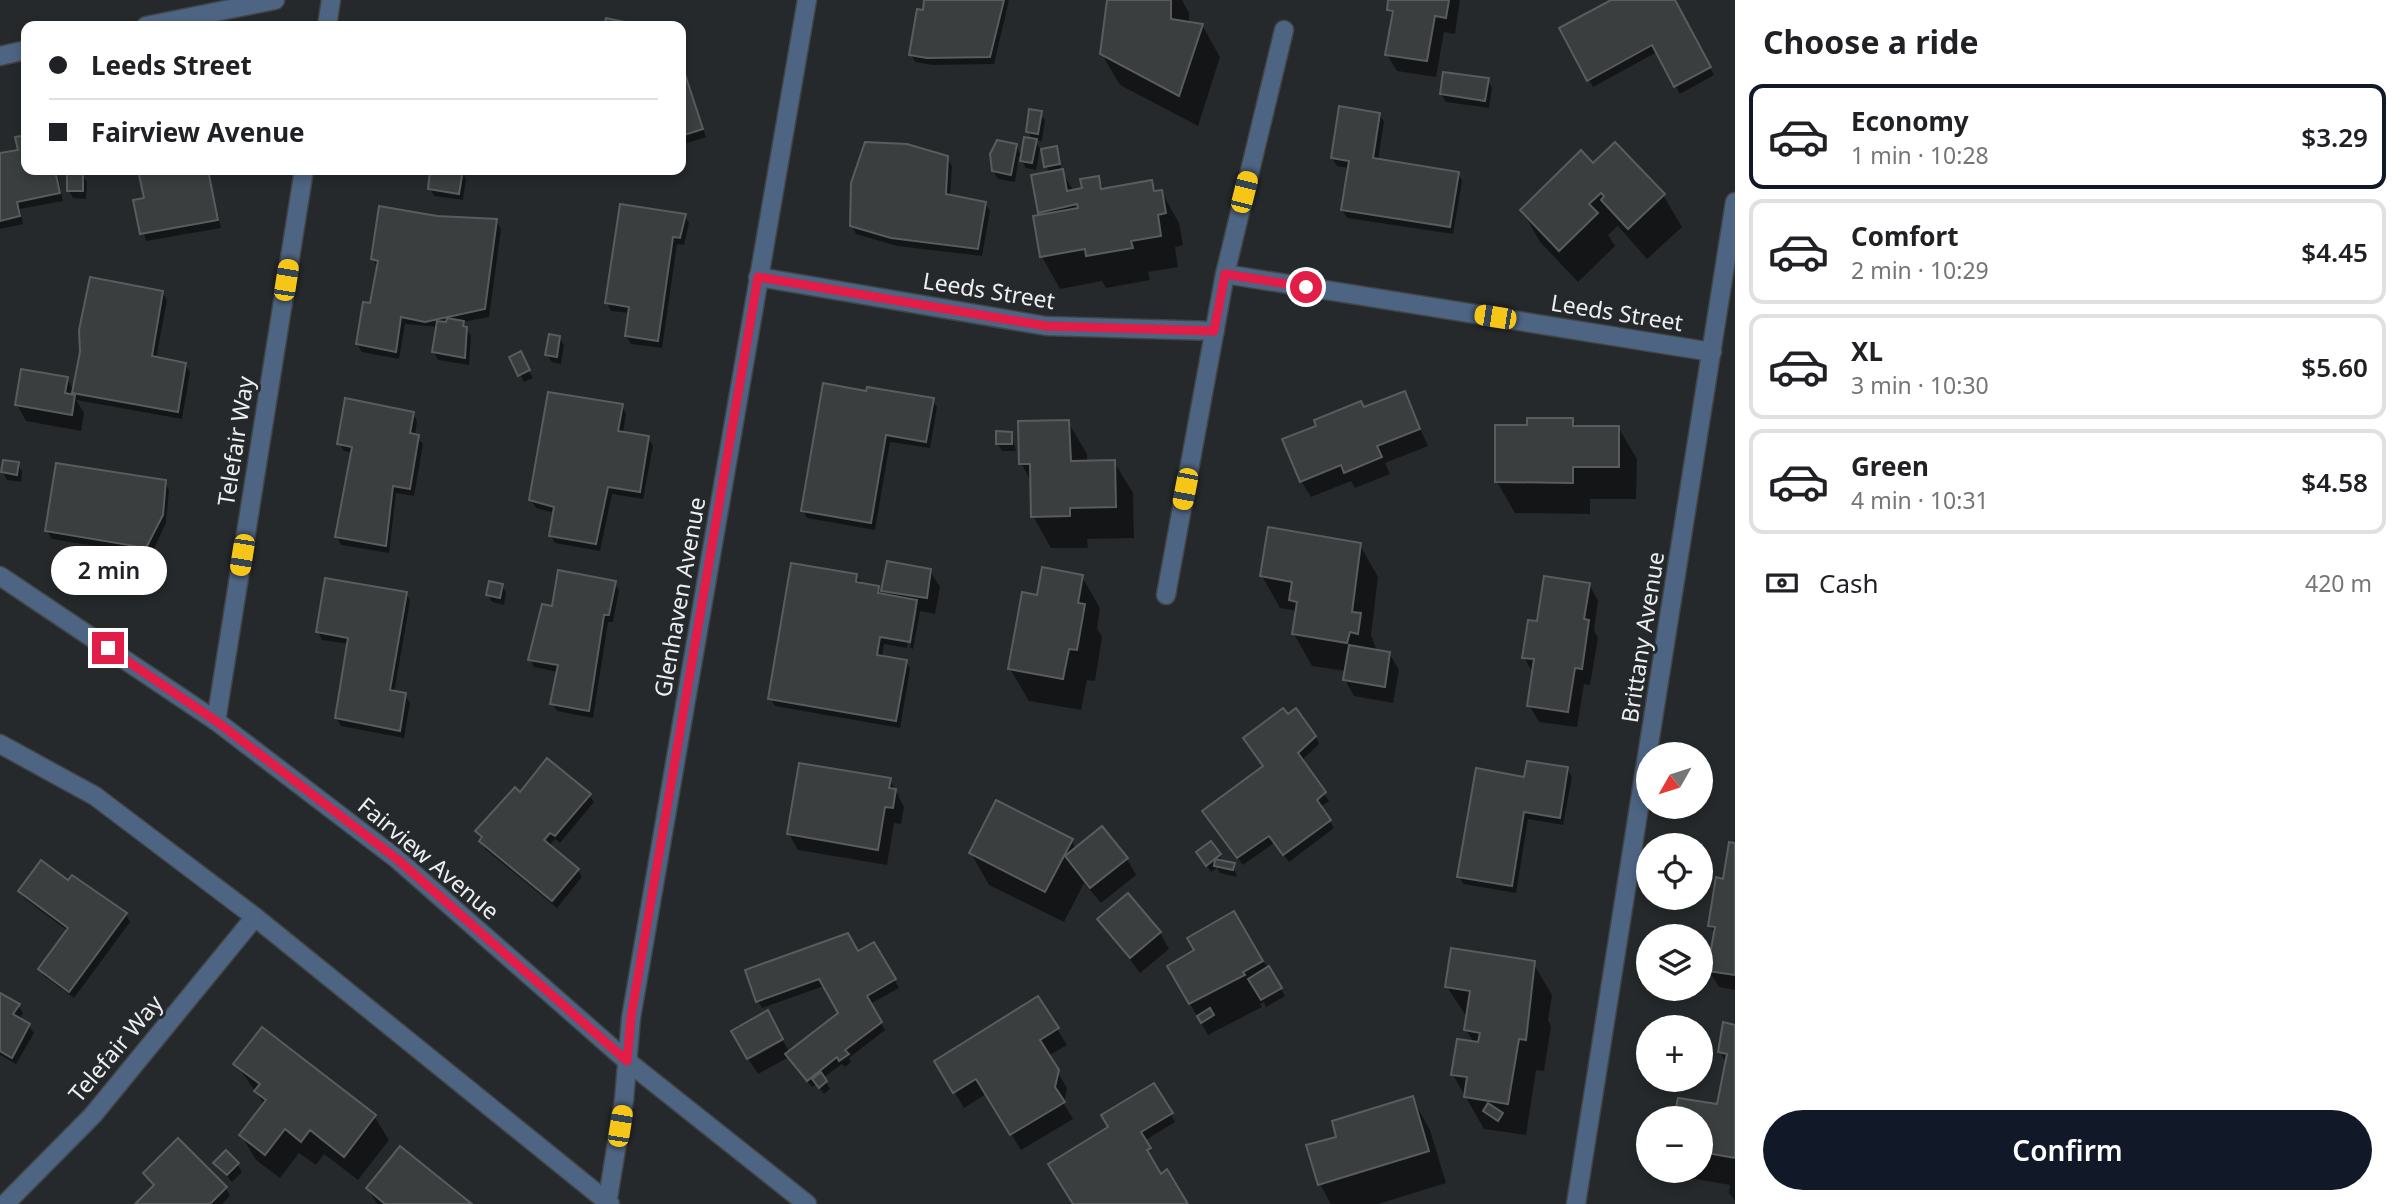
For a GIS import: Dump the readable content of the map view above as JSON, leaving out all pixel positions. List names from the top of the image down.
{
  "streets": {
    "street": [
      "Leeds Street",
      "Telefair Way",
      "Glenhaven Avenue",
      "Brittany Avenue",
      "Fairview Avenue"
    ]
  },
  "crossings": [
    ["Leeds Street", "Glenhaven Avenue"],
    ["Leeds Street", "Brittany Avenue"],
    ["Telefair Way", "Fairview Avenue"],
    ["Glenhaven Avenue", "Fairview Avenue"]
  ],
  "north": "bottom left",
  "page": {
    "heading": "Choose a ride",
    "banner": ["Leeds Street", "Fairview Avenue"],
    "list": [
      {
        "name": "Economy",
        "note": "1 min · 10:28",
        "value": "$3.29"
      },
      {
        "name": "Comfort",
        "note": "2 min · 10:29",
        "value": "$4.45"
      },
      {
        "name": "XL",
        "note": "3 min · 10:30",
        "value": "$5.60"
      },
      {
        "name": "Green",
        "note": "4 min · 10:31",
        "value": "$4.58"
      }
    ],
    "pay": ["Cash", "420 m"],
    "bubble": "2 min",
    "map_buttons": ["+", "−"],
    "buttons": "Confirm"
  }
}
